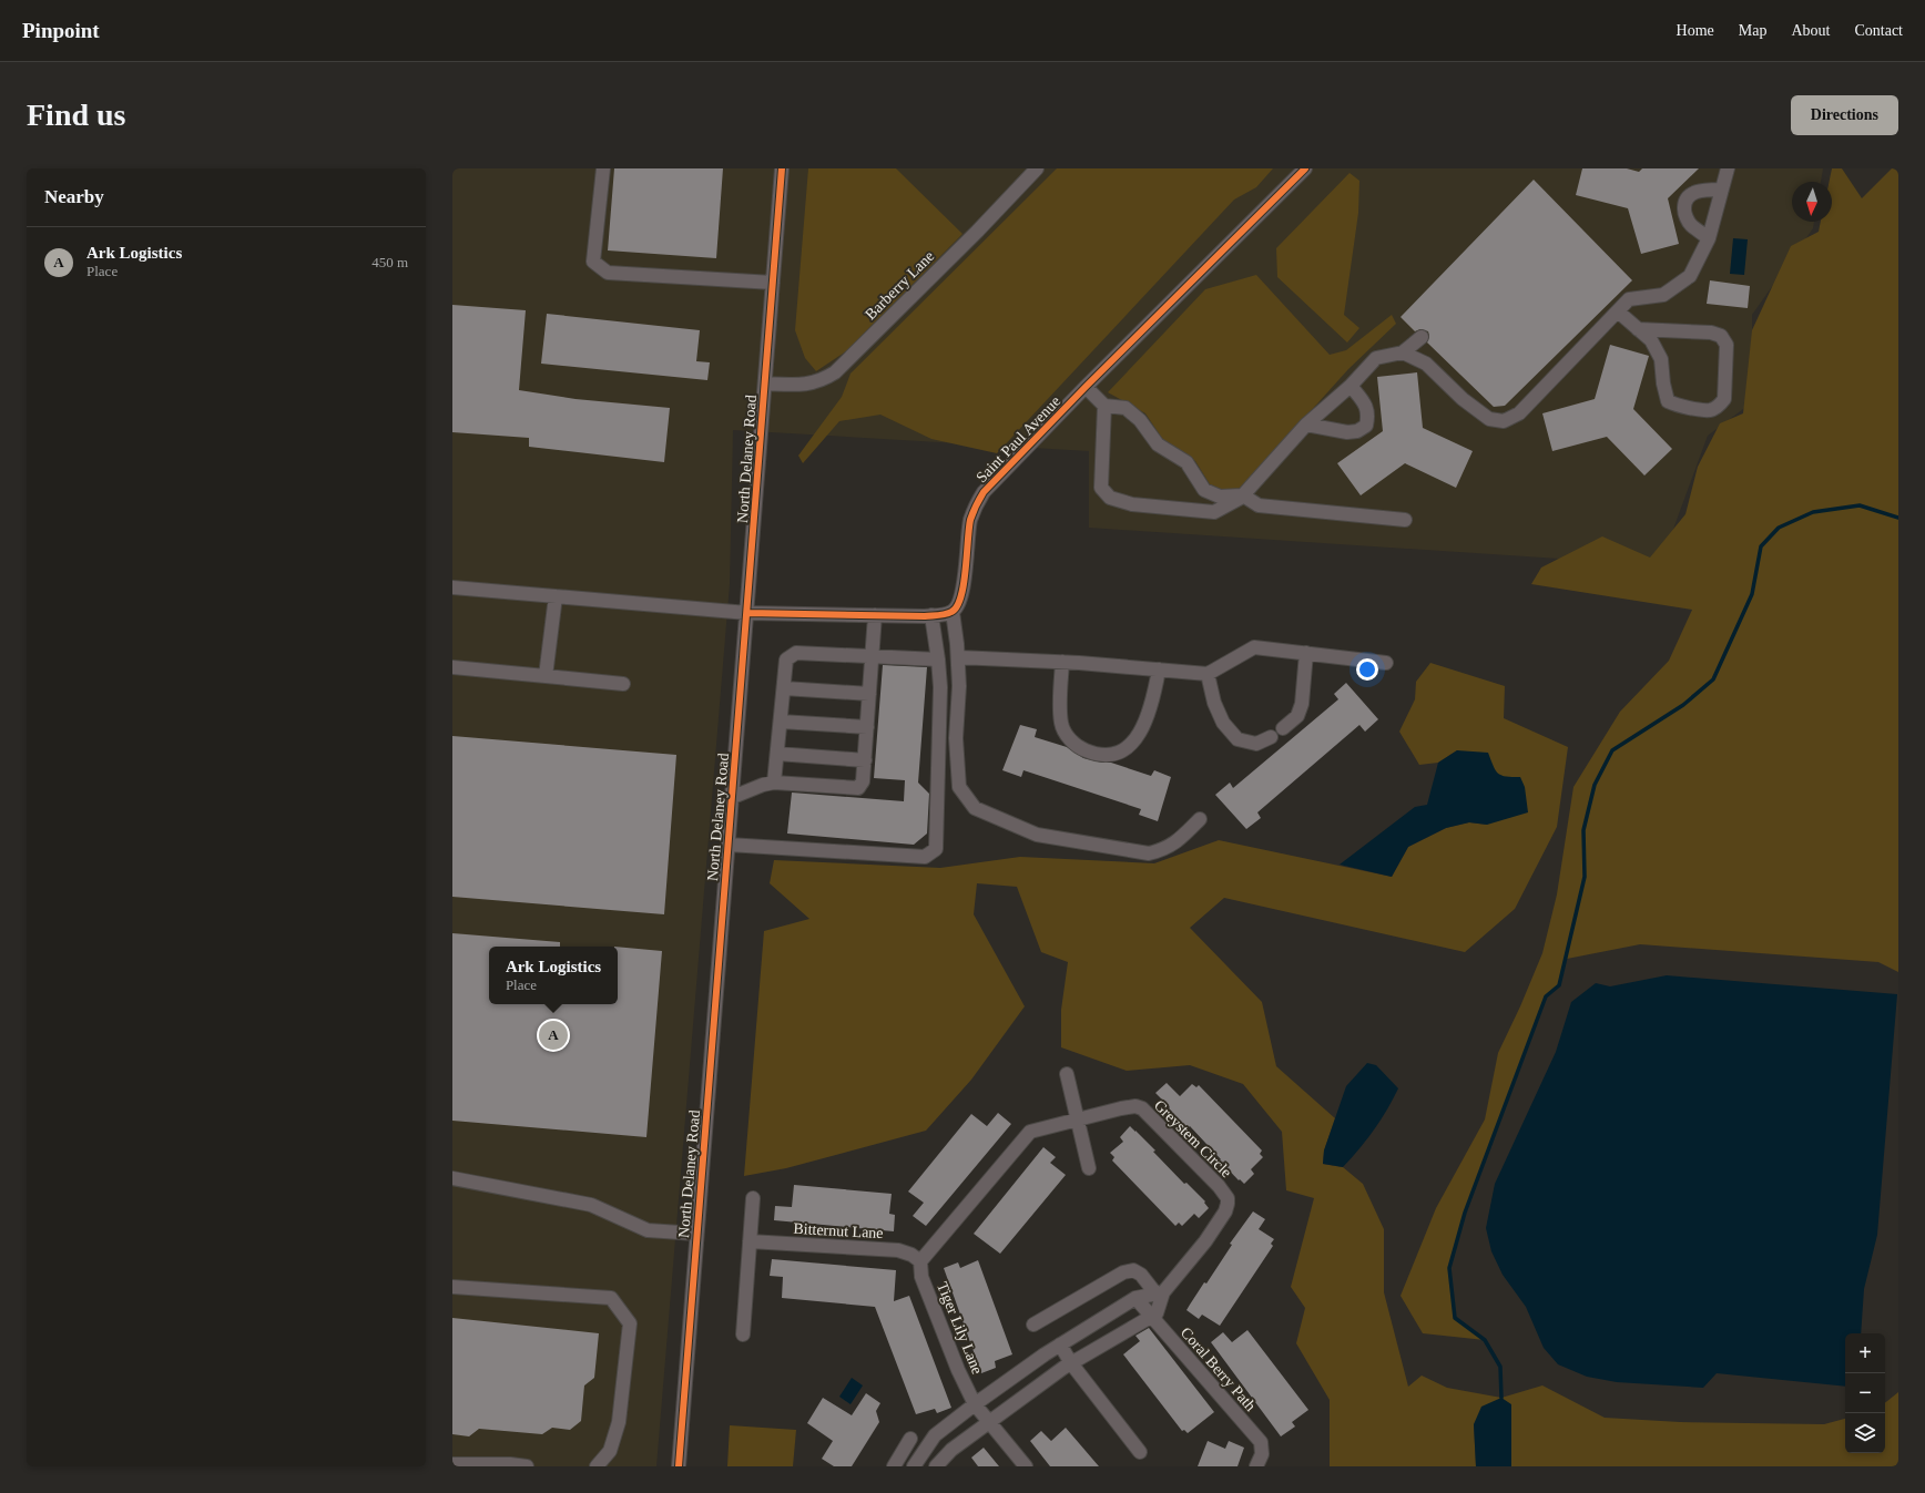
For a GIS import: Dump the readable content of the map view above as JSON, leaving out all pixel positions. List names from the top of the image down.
{
  "streets": {
    "street": [
      "Barberry Lane",
      "Saint Paul Avenue",
      "North Delaney Road",
      "Greystem Circle",
      "Bitternut Lane",
      "Tiger Lily Lane",
      "Coral Berry Path"
    ]
  },
  "crossings": [
    ["Barberry Lane", "North Delaney Road"],
    ["Greystem Circle", "Bitternut Lane"],
    ["Greystem Circle", "Tiger Lily Lane"],
    ["Greystem Circle", "Coral Berry Path"],
    ["Bitternut Lane", "Tiger Lily Lane"]
  ],
  "north": "bottom",
  "page": {
    "header": "Pinpoint",
    "nav": [
      "Home",
      "Map",
      "About",
      "Contact"
    ],
    "buttons": "Directions",
    "title": "Find us",
    "heading": "Nearby",
    "list": [
      {
        "mark": "A",
        "name": "Ark Logistics",
        "note": "Place",
        "value": "450 m"
      }
    ],
    "popup": ["Ark Logistics", "Place"],
    "pins": "A",
    "map_buttons": ["+", "−"]
  }
}
